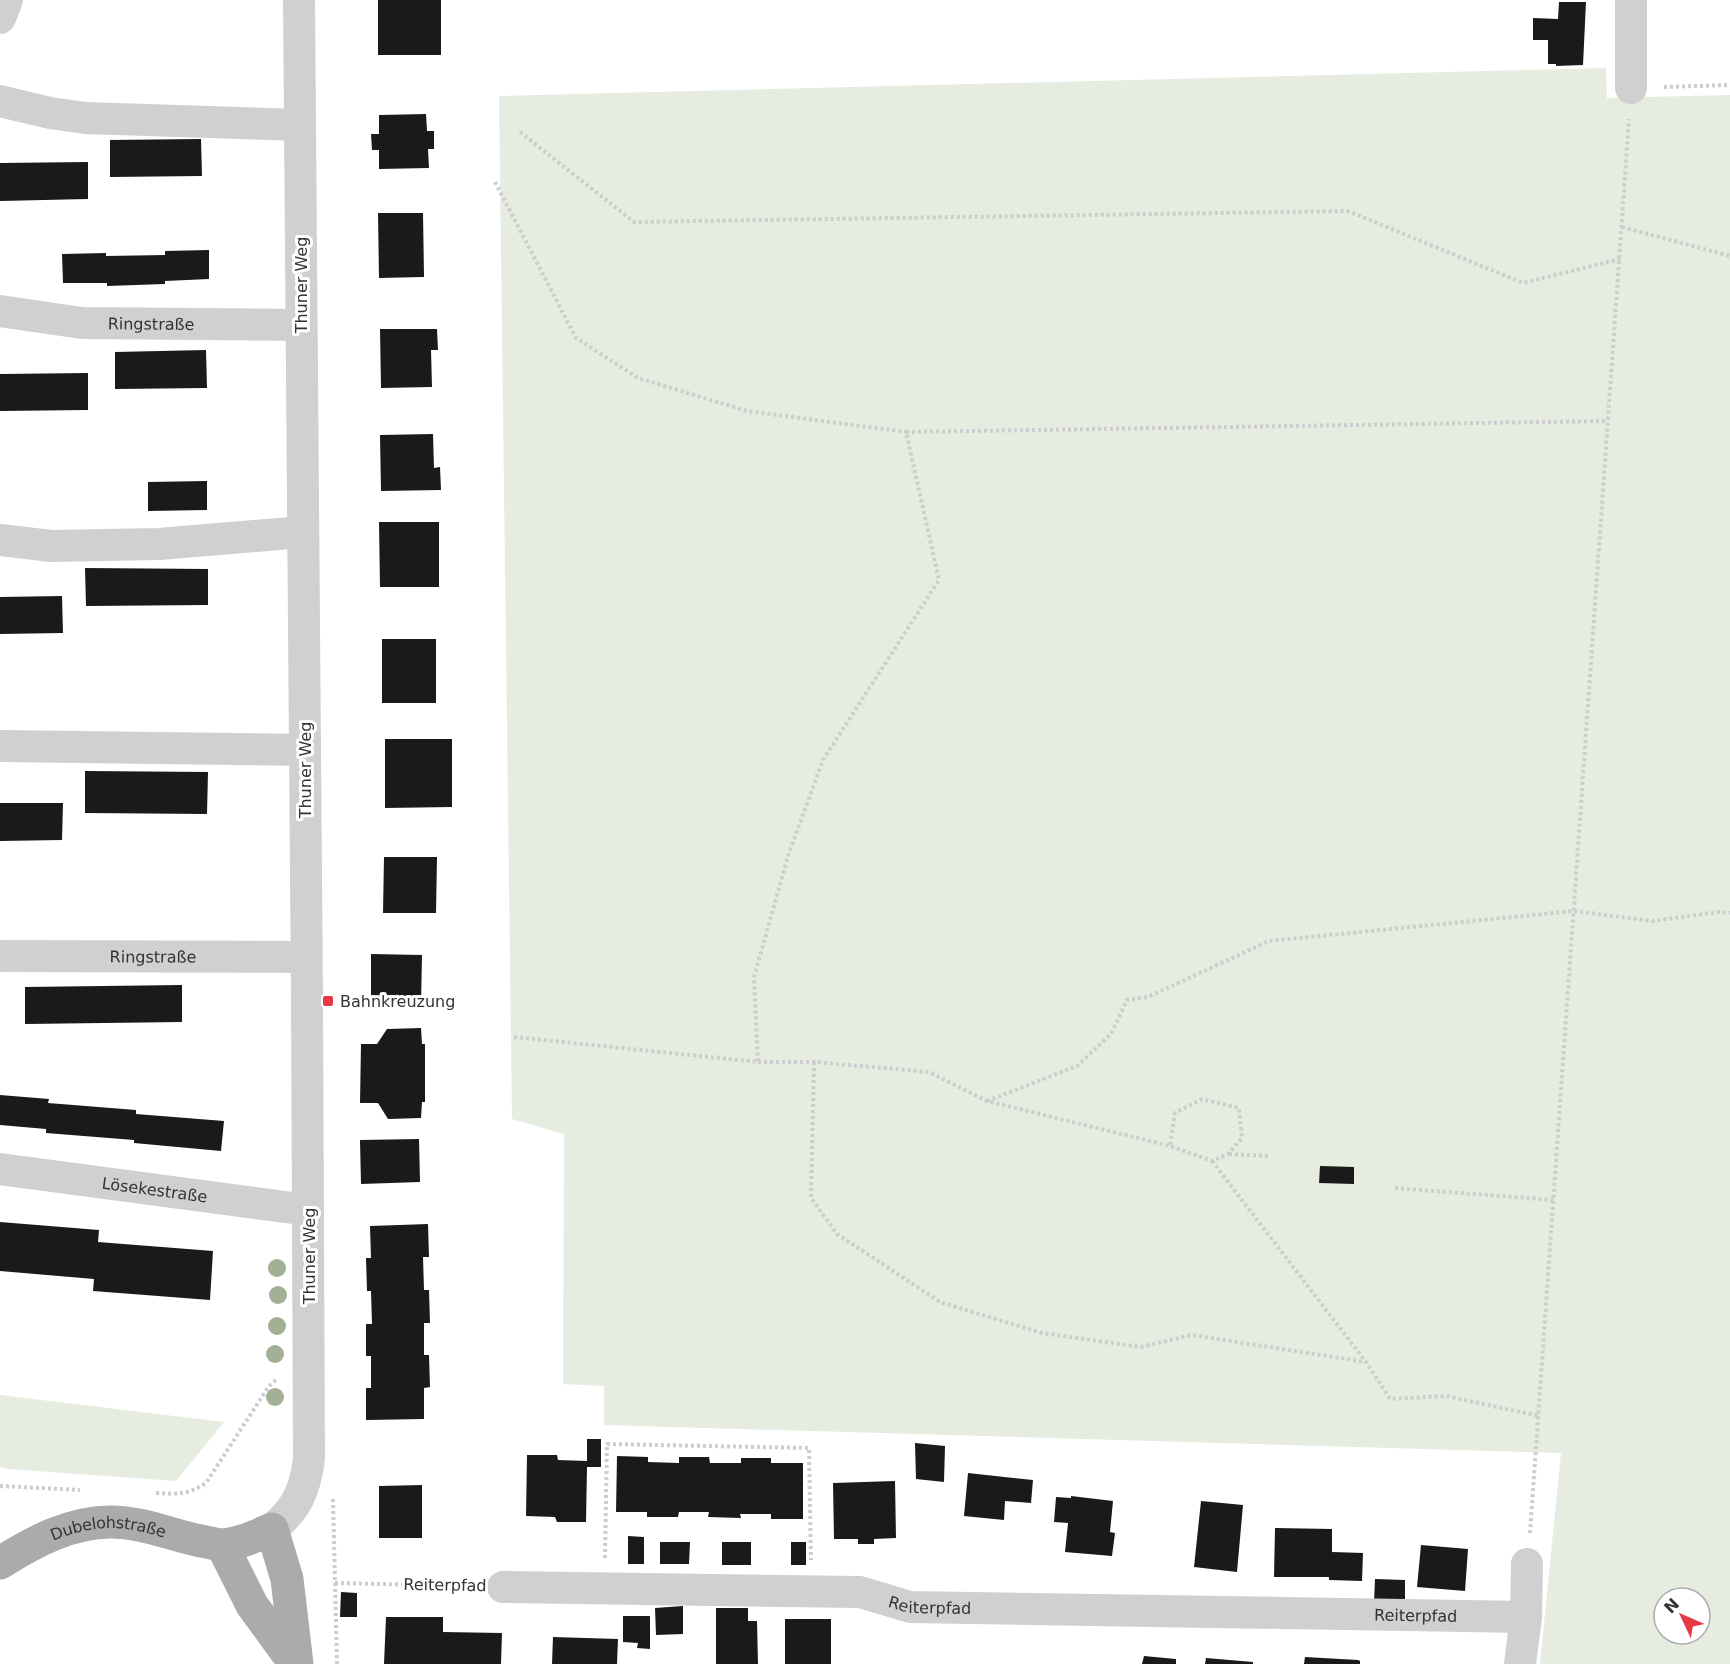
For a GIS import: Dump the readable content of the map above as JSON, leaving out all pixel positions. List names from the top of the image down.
{
  "streets": {
    "main road": ["Dubelohstraße"],
    "street": [
      "Thuner Weg",
      "Ringstraße",
      "Lösekestraße",
      "Reiterpfad"
    ]
  },
  "crossings": [
    ["Thuner Weg", "Ringstraße"],
    ["Thuner Weg", "Lösekestraße"],
    ["Thuner Weg", "Dubelohstraße"]
  ],
  "places": {
    "transit": ["Bahnkreuzung"]
  },
  "north": "top left"
}
